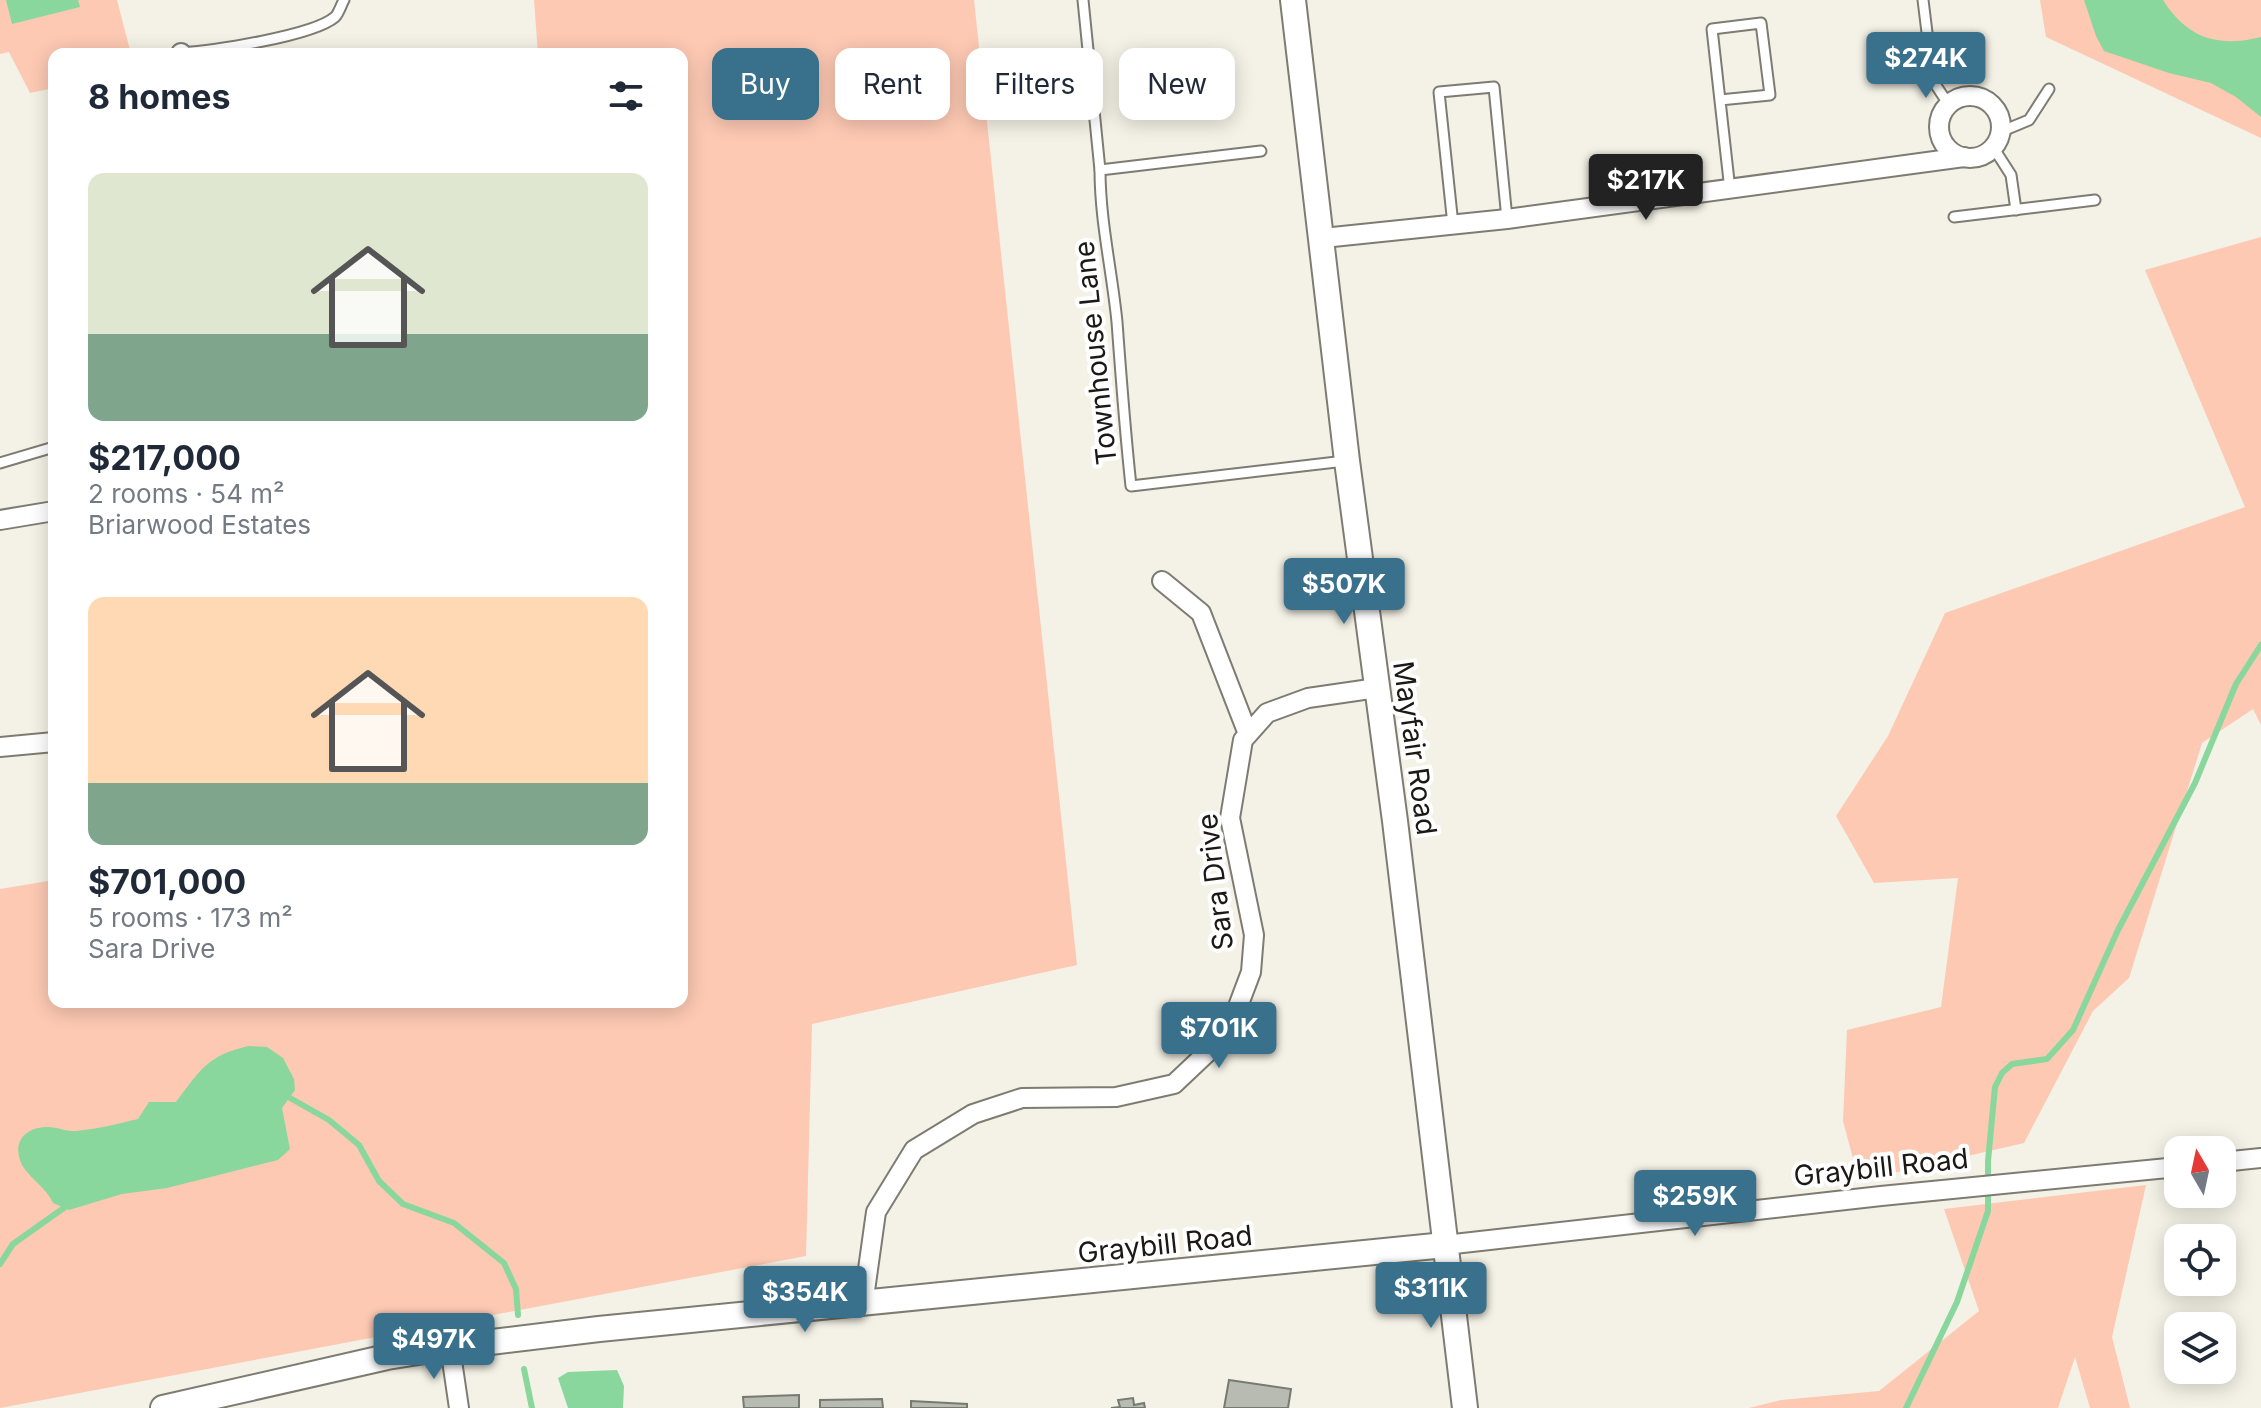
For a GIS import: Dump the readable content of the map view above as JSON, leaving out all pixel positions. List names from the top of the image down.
{
  "streets": {
    "street": ["Mayfair Road", "Sara Drive", "Graybill Road"],
    "lane": ["Townhouse Lane"]
  },
  "crossings": [
    ["Townhouse Lane", "Mayfair Road"],
    ["Mayfair Road", "Graybill Road"],
    ["Sara Drive", "Graybill Road"]
  ],
  "north": "top",
  "page": {
    "price": [
      "$274K",
      "$217K",
      "$507K",
      "$701K",
      "$259K",
      "$311K",
      "$354K",
      "$497K"
    ],
    "chip": [
      "Buy",
      "Rent",
      "Filters",
      "New"
    ],
    "heading": "8 homes",
    "list": [
      {
        "name": "$217,000",
        "note": "2 rooms · 54 m² · Briarwood Estates"
      },
      {
        "name": "$701,000",
        "note": "5 rooms · 173 m² · Sara Drive"
      }
    ]
  }
}
